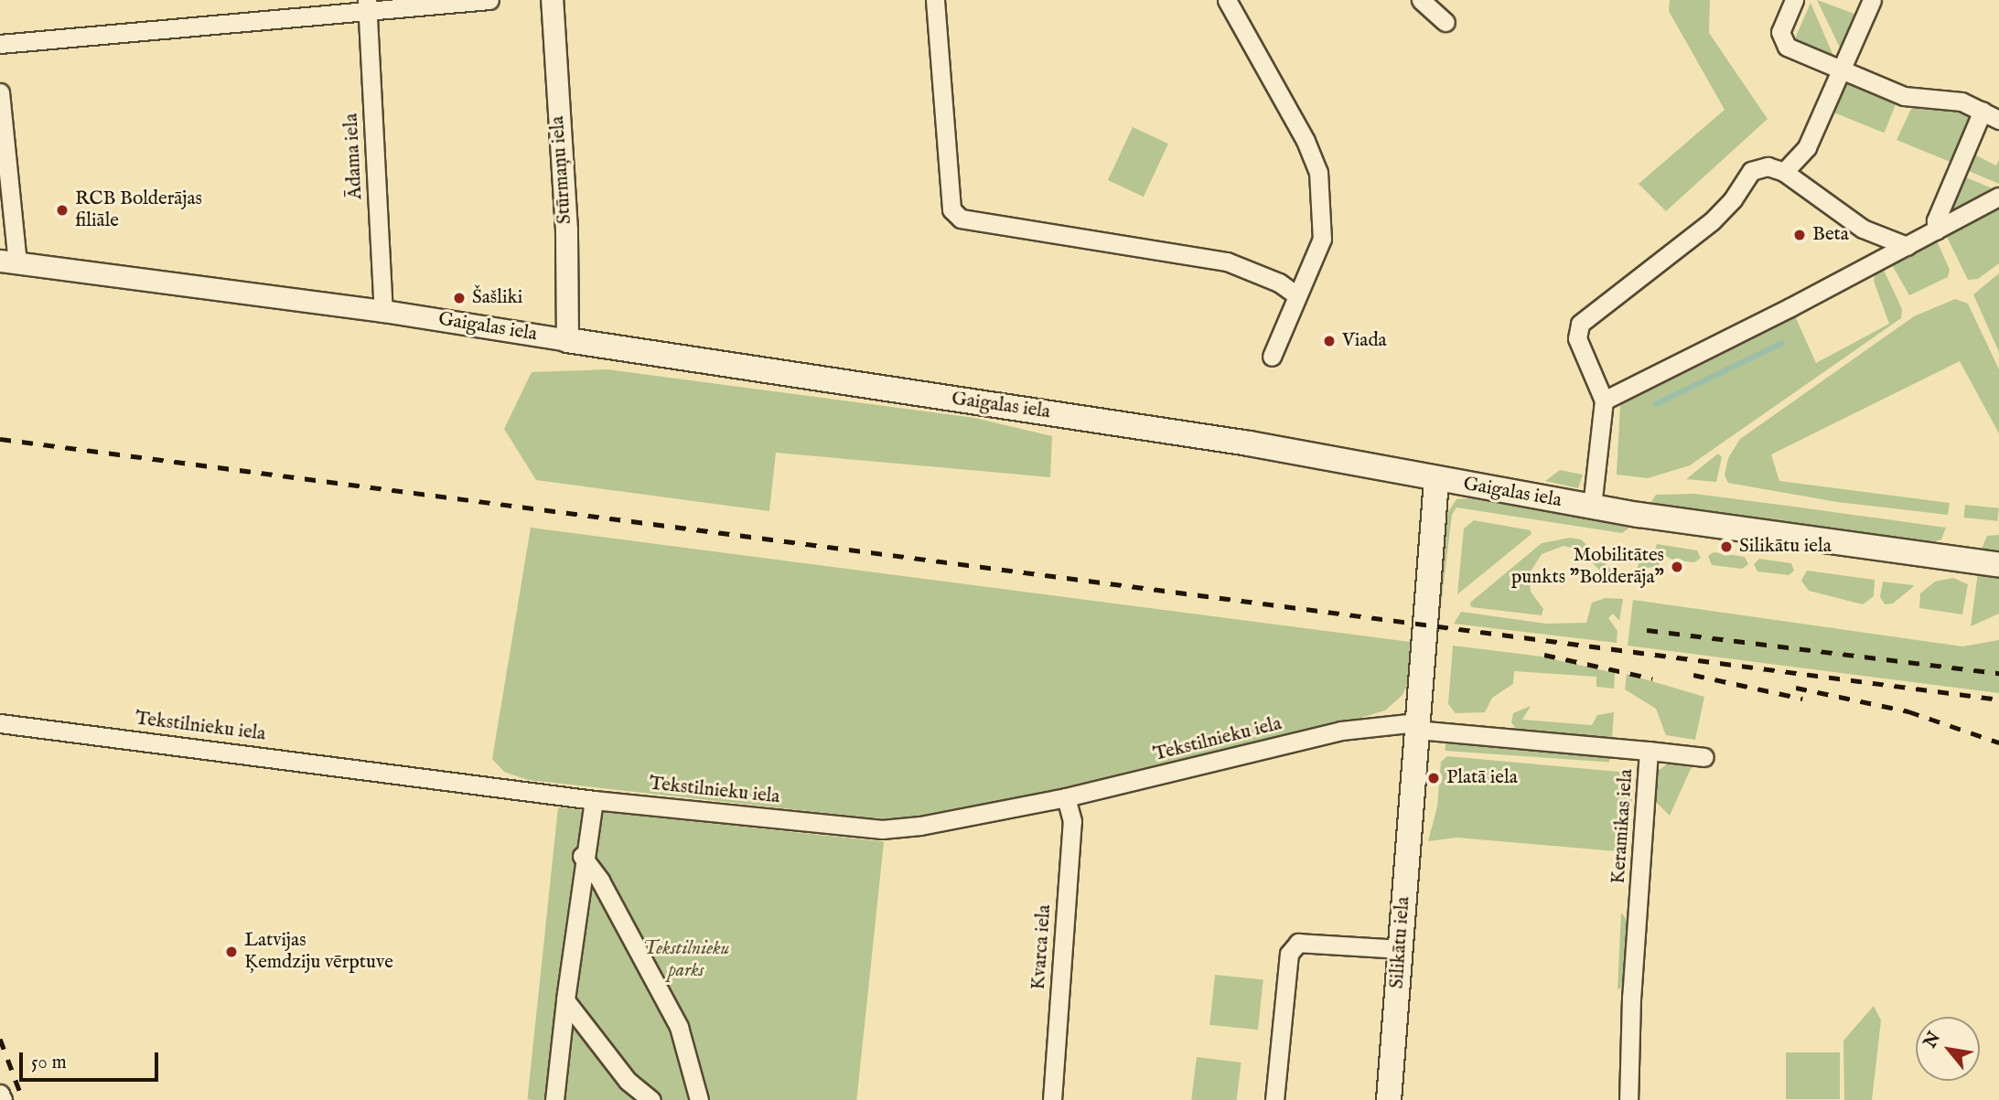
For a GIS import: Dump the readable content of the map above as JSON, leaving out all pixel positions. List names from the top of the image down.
{
  "streets": {
    "main road": ["Gaigalas iela", "Silikātu iela"],
    "street": [
      "Ādama iela",
      "Stūrmaņu iela",
      "Tekstilnieku iela",
      "Keramikas iela",
      "Kvarca iela"
    ]
  },
  "crossings": [
    ["Ādama iela", "Gaigalas iela"],
    ["Stūrmaņu iela", "Gaigalas iela"],
    ["Gaigalas iela", "Silikātu iela"],
    ["Tekstilnieku iela", "Keramikas iela"],
    ["Tekstilnieku iela", "Silikātu iela"],
    ["Tekstilnieku iela", "Kvarca iela"],
    ["Keramikas iela", "Silikātu iela"]
  ],
  "parks": ["Tekstilnieku parks"],
  "places": [
    "RCB Bolderājas filiāle",
    "Beta",
    "Šašliki",
    "Viada",
    "Silikātu iela",
    "Mobilitātes punkts \"Bolderāja\"",
    "Platā iela",
    "Latvijas Ķemdziju vērptuve"
  ],
  "scale_bar": "50 m",
  "north": "top left"
}
